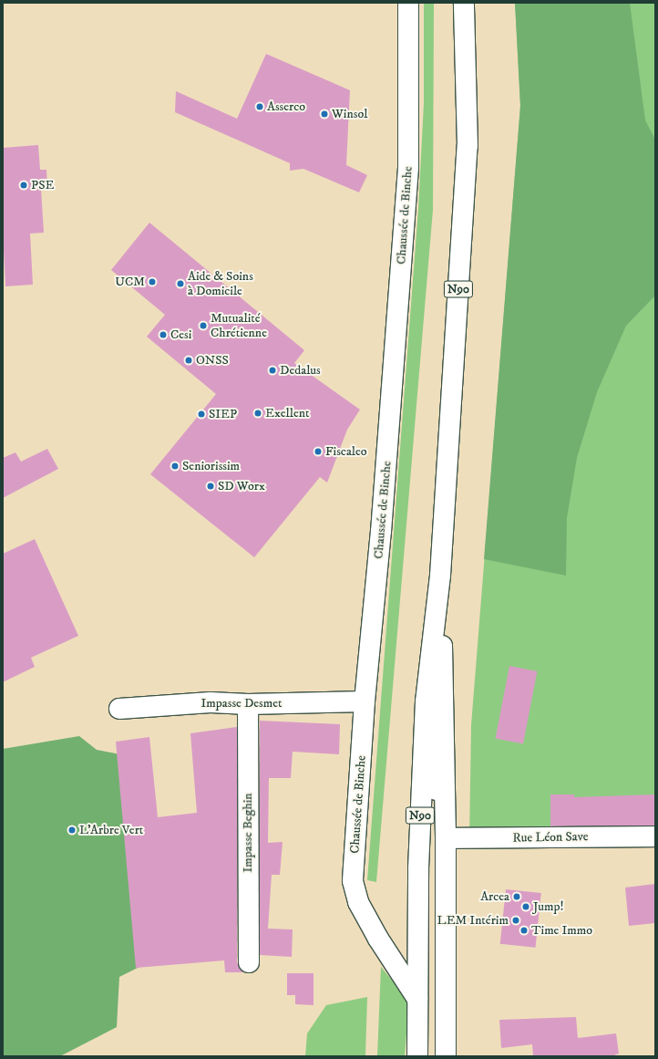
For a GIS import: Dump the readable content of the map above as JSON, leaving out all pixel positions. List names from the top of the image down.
{
  "streets": {
    "street": [
      "Chaussée de Binche",
      "N90",
      "Impasse Desmet",
      "Impasse Beghin",
      "Rue Léon Save"
    ]
  },
  "crossings": [
    ["Chaussée de Binche", "N90"],
    ["Chaussée de Binche", "Impasse Desmet"],
    ["N90", "Rue Léon Save"],
    ["Impasse Desmet", "Impasse Beghin"]
  ],
  "places": [
    "Asserco",
    "Winsol",
    "PSE",
    "UCM",
    "Aide & Soins à Domicile",
    "Mutualité Chrétienne",
    "Cesi",
    "ONSS",
    "Dedalus",
    "Exellent",
    "SIEP",
    "Fiscaleo",
    "Seniorissim",
    "SD Worx",
    "L'Arbre Vert",
    "Arcea",
    "Jump!",
    "LEM Intérim",
    "Time Immo"
  ]
}
